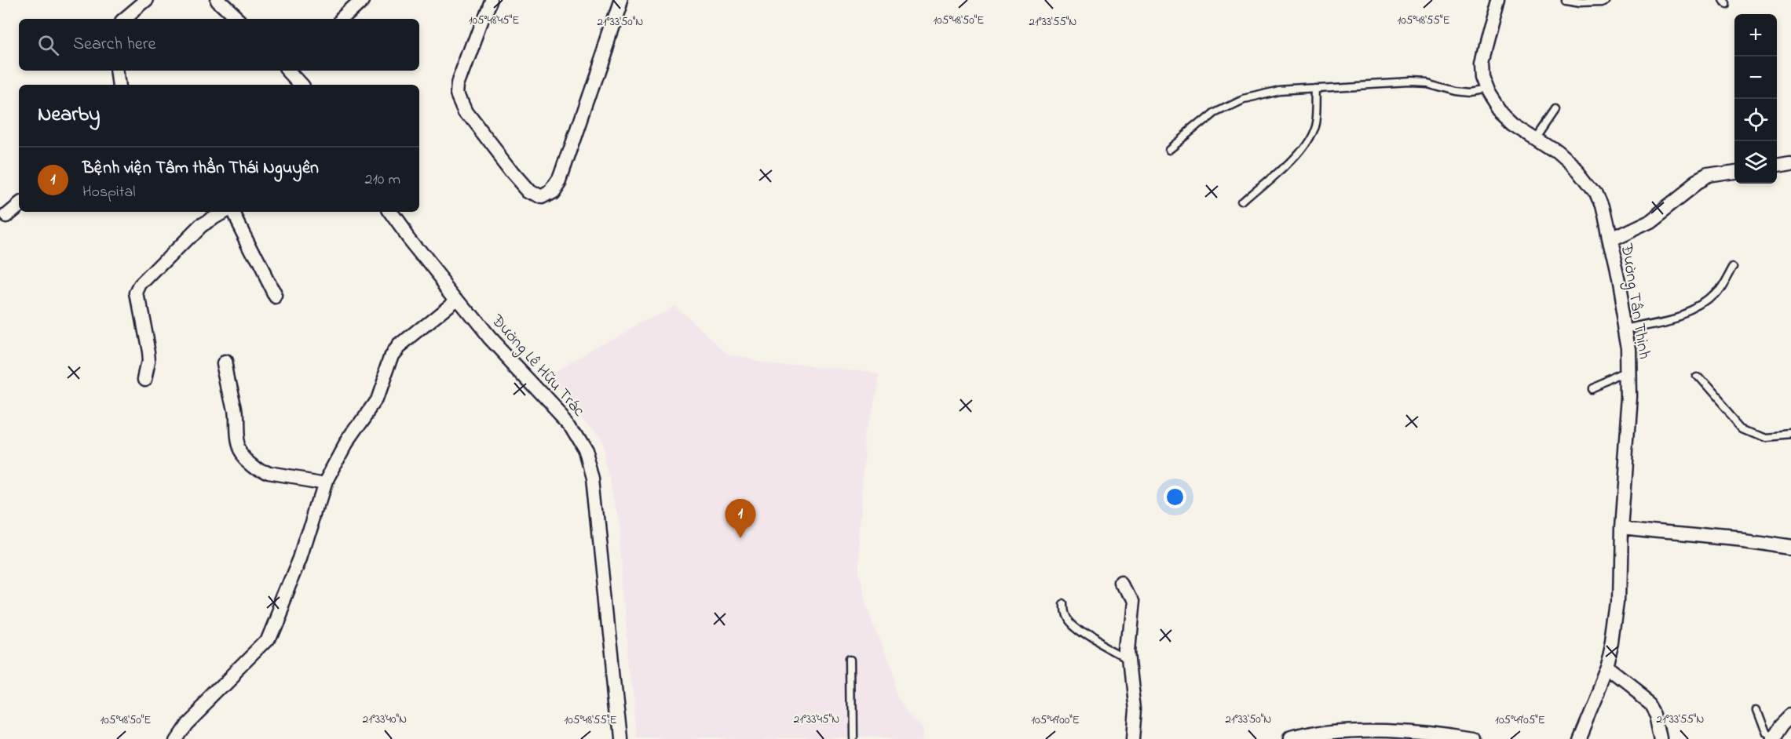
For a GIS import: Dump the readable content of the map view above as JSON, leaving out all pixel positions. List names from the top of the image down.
{
  "streets": {
    "street": ["Đường Tân Thịnh", "Đường Lê Hữu Trác"]
  },
  "page": {
    "map_buttons": ["+", "−"],
    "search": "Search here",
    "heading": "Nearby",
    "list": [
      {
        "mark": "1",
        "name": "Bệnh viện Tâm thần Thái Nguyên",
        "note": "Hospital",
        "value": "210 m"
      }
    ],
    "pins": "1"
  },
  "coordinates": [
    "105°48'45\"E",
    "105°48'50\"E",
    "105°48'55\"E",
    "21°33'50\"N",
    "21°33'55\"N",
    "21°33'40\"N",
    "21°33'45\"N",
    "105°49'00\"E",
    "105°49'05\"E"
  ]
}
